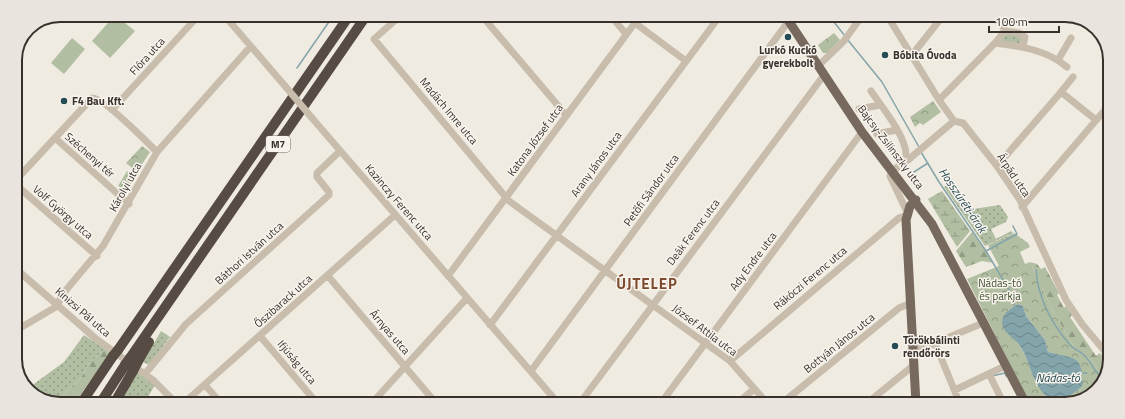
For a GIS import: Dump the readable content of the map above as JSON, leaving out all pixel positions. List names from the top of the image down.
{
  "streets": {
    "highway": ["M7"],
    "main road": ["Bajcsy-Zsilinszky utca"],
    "street": [
      "Flóra utca",
      "Madách Imre utca",
      "Katona József utca",
      "Széchenyi tér",
      "Arany János utca",
      "Árpád utca",
      "Károlyi utca",
      "Petőfi Sándor utca",
      "Kazinczy Ferenc utca",
      "Volf György utca",
      "Deák Ferenc utca",
      "Báthori István utca",
      "Ady Endre utca",
      "Rákóczi Ferenc utca",
      "Őszibarack utca",
      "Kinizsi Pál utca",
      "József Attila utca",
      "Árnyas utca",
      "Bottyán János utca",
      "Ifjúság utca"
    ]
  },
  "crossings": [
    ["Madách Imre utca", "Katona József utca"],
    ["Madách Imre utca", "József Attila utca"],
    ["Katona József utca", "Kazinczy Ferenc utca"],
    ["Katona József utca", "József Attila utca"],
    ["M7", "Kinizsi Pál utca"],
    ["Bajcsy-Zsilinszky utca", "Deák Ferenc utca"],
    ["Bajcsy-Zsilinszky utca", "Ady Endre utca"],
    ["Bajcsy-Zsilinszky utca", "Rákóczi Ferenc utca"],
    ["Széchenyi tér", "Károlyi utca"],
    ["Arany János utca", "Kazinczy Ferenc utca"],
    ["Arany János utca", "József Attila utca"],
    ["Károlyi utca", "Kazinczy Ferenc utca"],
    ["Károlyi utca", "Volf György utca"],
    ["Károlyi utca", "Kinizsi Pál utca"],
    ["Petőfi Sándor utca", "Kazinczy Ferenc utca"],
    ["Petőfi Sándor utca", "József Attila utca"],
    ["Kazinczy Ferenc utca", "Báthori István utca"],
    ["Kazinczy Ferenc utca", "Őszibarack utca"],
    ["Deák Ferenc utca", "József Attila utca"],
    ["Báthori István utca", "Kinizsi Pál utca"],
    ["Ady Endre utca", "József Attila utca"],
    ["Rákóczi Ferenc utca", "József Attila utca"],
    ["Őszibarack utca", "Árnyas utca"],
    ["Őszibarack utca", "Ifjúság utca"]
  ],
  "districts": ["ÚJTELEP"],
  "water": ["Hosszúréti-árok", "Nádas-tó"],
  "parks": ["Nádas-tó és parkja"],
  "places": [
    "Lurkó Kuckó gyerekbolt",
    "Bóbita Óvoda",
    "F4 Bau Kft.",
    "Törökbálinti rendőrörs"
  ],
  "scale_bar": "100 m"
}
